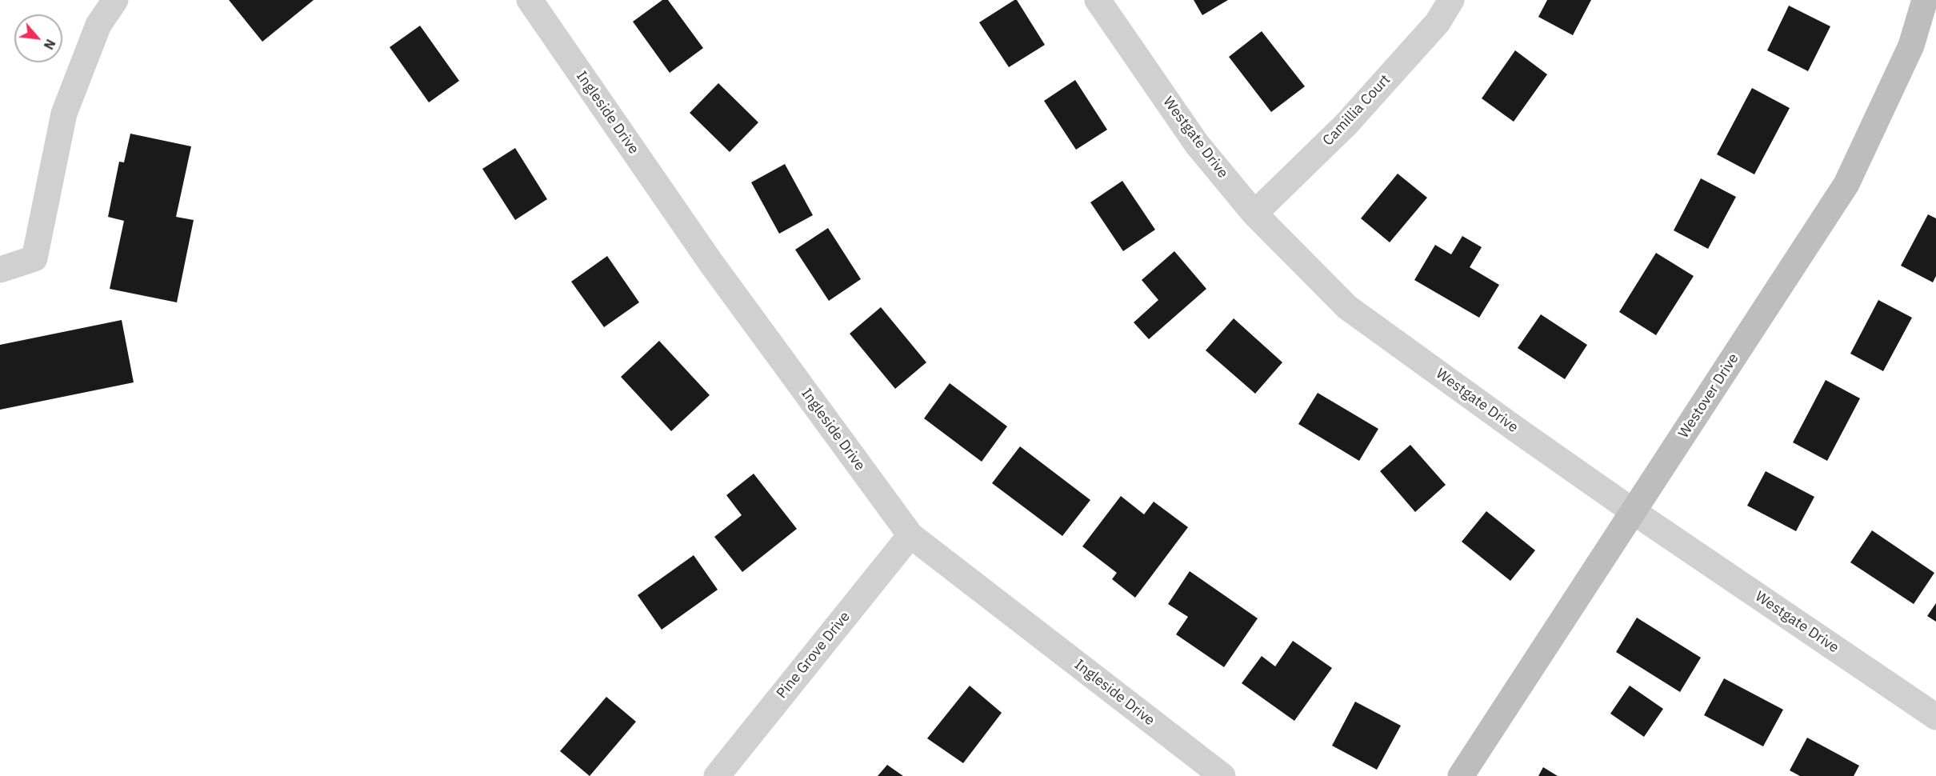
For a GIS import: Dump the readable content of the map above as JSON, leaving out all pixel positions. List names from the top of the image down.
{
  "streets": {
    "street": [
      "Camillia Court",
      "Ingleside Drive",
      "Westgate Drive",
      "Westover Drive",
      "Pine Grove Drive"
    ]
  },
  "crossings": [
    ["Camillia Court", "Westgate Drive"],
    ["Ingleside Drive", "Pine Grove Drive"],
    ["Westgate Drive", "Westover Drive"]
  ],
  "north": "bottom right"
}
